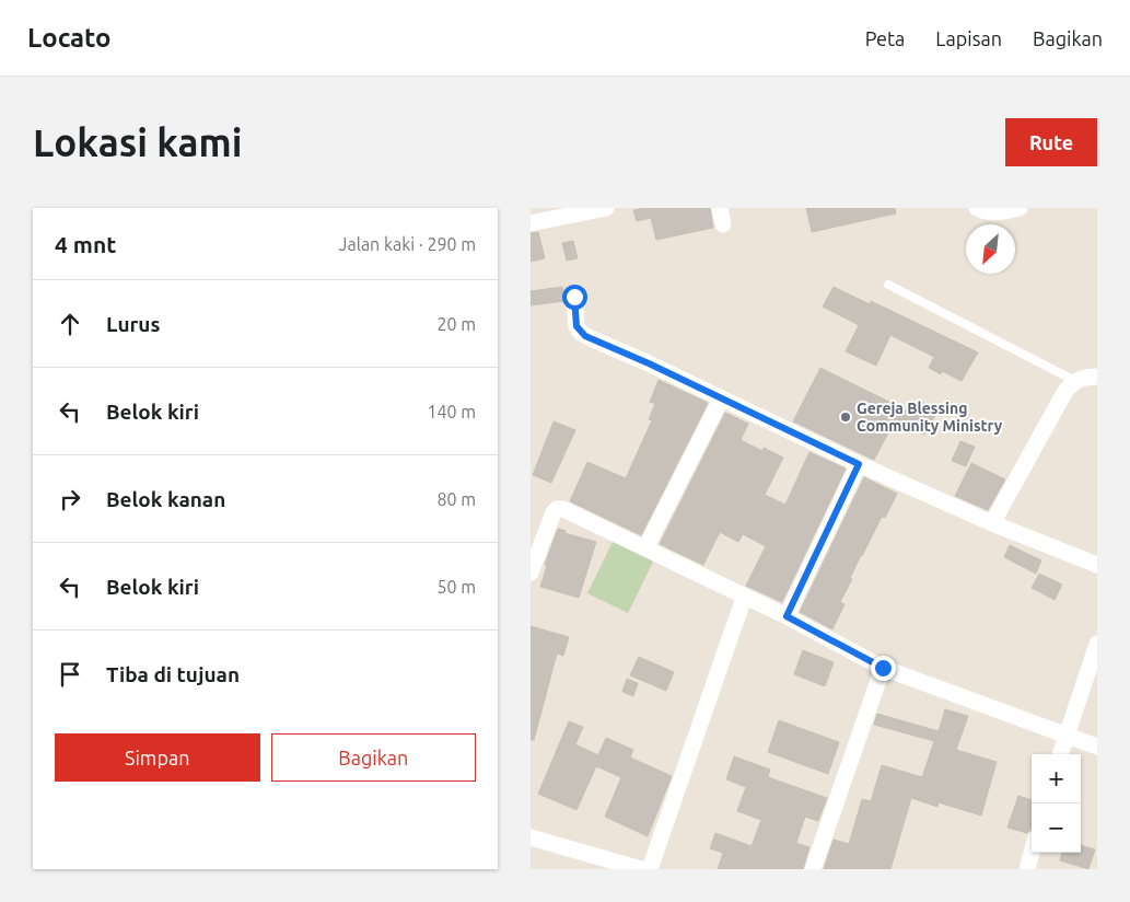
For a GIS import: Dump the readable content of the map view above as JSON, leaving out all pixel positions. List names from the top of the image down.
{
  "places": ["Gereja Blessing Community Ministry"],
  "north": "bottom left",
  "page": {
    "header": "Locato",
    "nav": ["Peta", "Lapisan", "Bagikan"],
    "buttons": [
      "Rute",
      ["Simpan", "Bagikan"]
    ],
    "title": "Lokasi kami",
    "heading": ["4 mnt", "Jalan kaki · 290 m"],
    "list": [
      ["Lurus", "20 m"],
      ["Belok kiri", "140 m"],
      ["Belok kanan", "80 m"],
      ["Belok kiri", "50 m"],
      "Tiba di tujuan"
    ],
    "map_buttons": ["+", "−"]
  }
}
